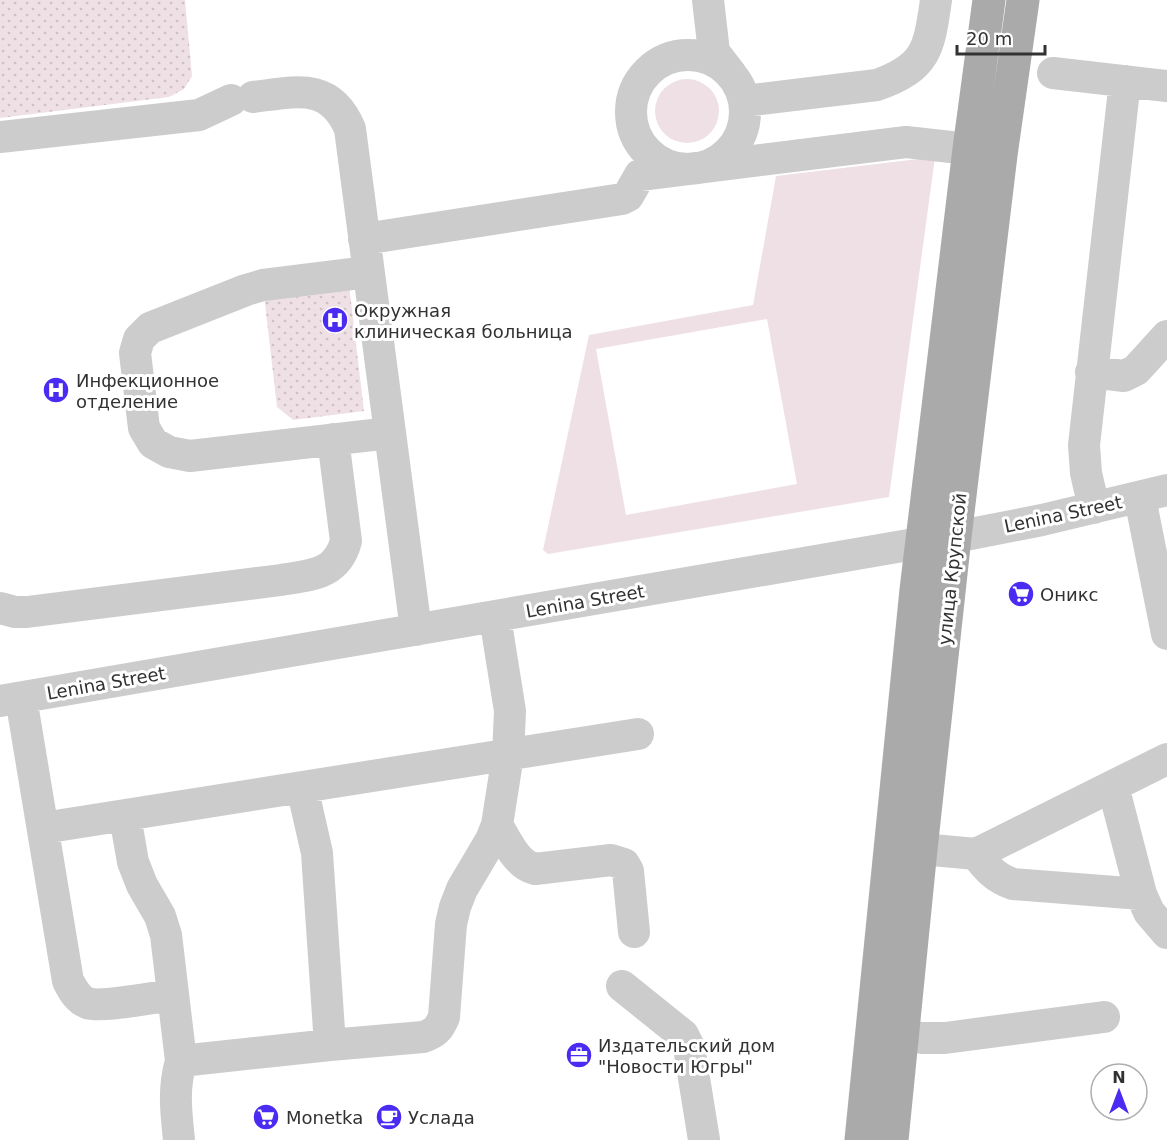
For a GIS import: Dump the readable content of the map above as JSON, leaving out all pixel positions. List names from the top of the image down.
{
  "streets": {
    "main road": ["улица Крупской"],
    "street": ["Lenina Street"]
  },
  "crossings": [
    ["Lenina Street", "улица Крупской"]
  ],
  "places": {
    "hospital": ["Окружная клиническая больница", "Инфекционное отделение"],
    "supermarket": ["Оникс", "Monetka"],
    "office": ["Издательский дом \"Новости Югры\""],
    "cafe": ["Услада"]
  },
  "scale_bar": "20 m",
  "north": "top"
}
